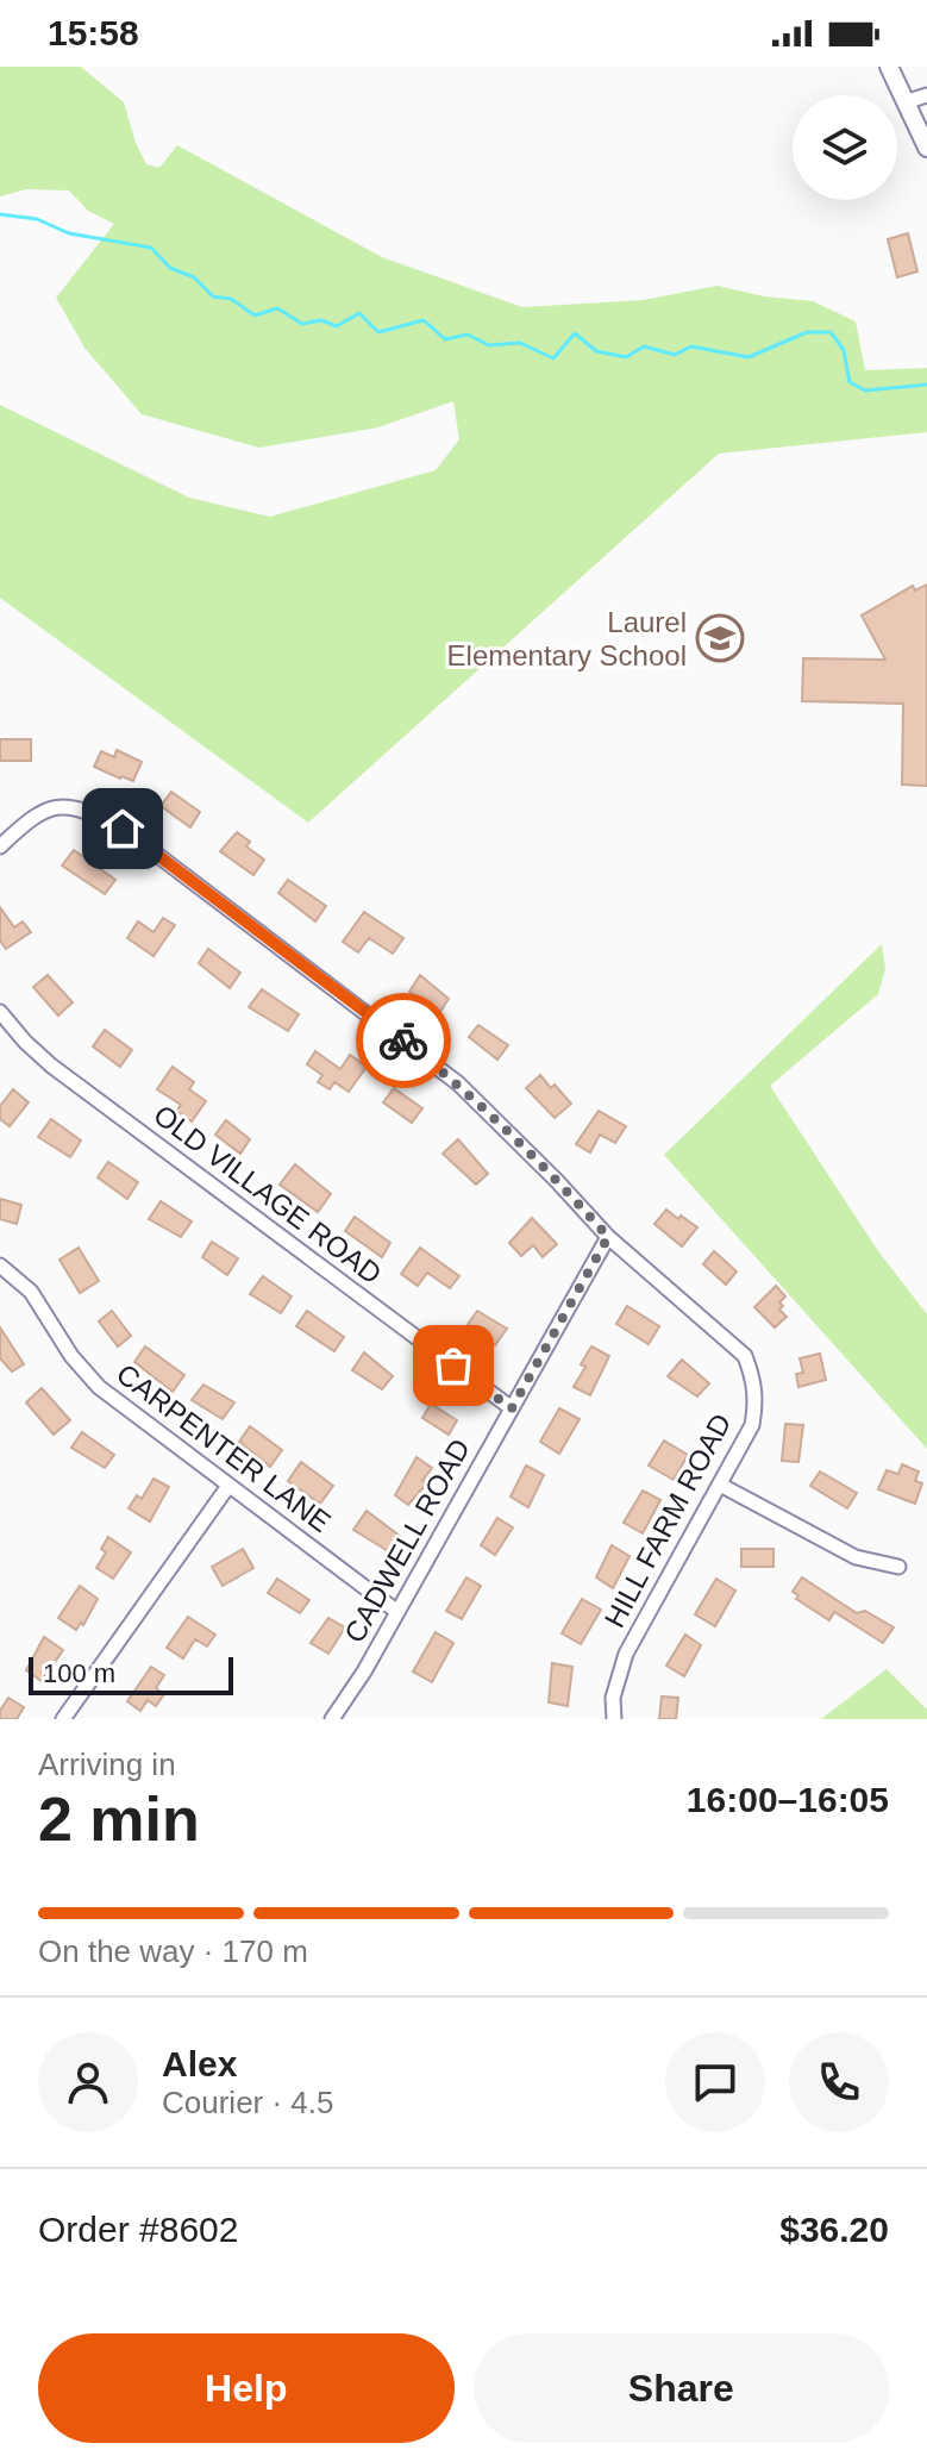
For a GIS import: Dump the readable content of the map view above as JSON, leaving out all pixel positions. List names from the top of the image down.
{
  "streets": {
    "street": [
      "OLD VILLAGE ROAD",
      "CARPENTER LANE",
      "HILL FARM ROAD",
      "CADWELL ROAD"
    ]
  },
  "crossings": [
    ["OLD VILLAGE ROAD", "CADWELL ROAD"],
    ["CARPENTER LANE", "CADWELL ROAD"],
    ["HILL FARM ROAD", "CADWELL ROAD"]
  ],
  "places": {
    "school or university": ["Laurel Elementary School"]
  },
  "scale_bar": "100 m",
  "page": {
    "status": "15:58",
    "scale": "100 m",
    "heading": ["2 min", "Arriving in", "16:00–16:05"],
    "panel": [
      "Alex",
      "Courier · 4.5",
      "Order #8602",
      "$36.20"
    ],
    "bar": "On the way · 170 m",
    "buttons": ["Help", "Share"]
  }
}
